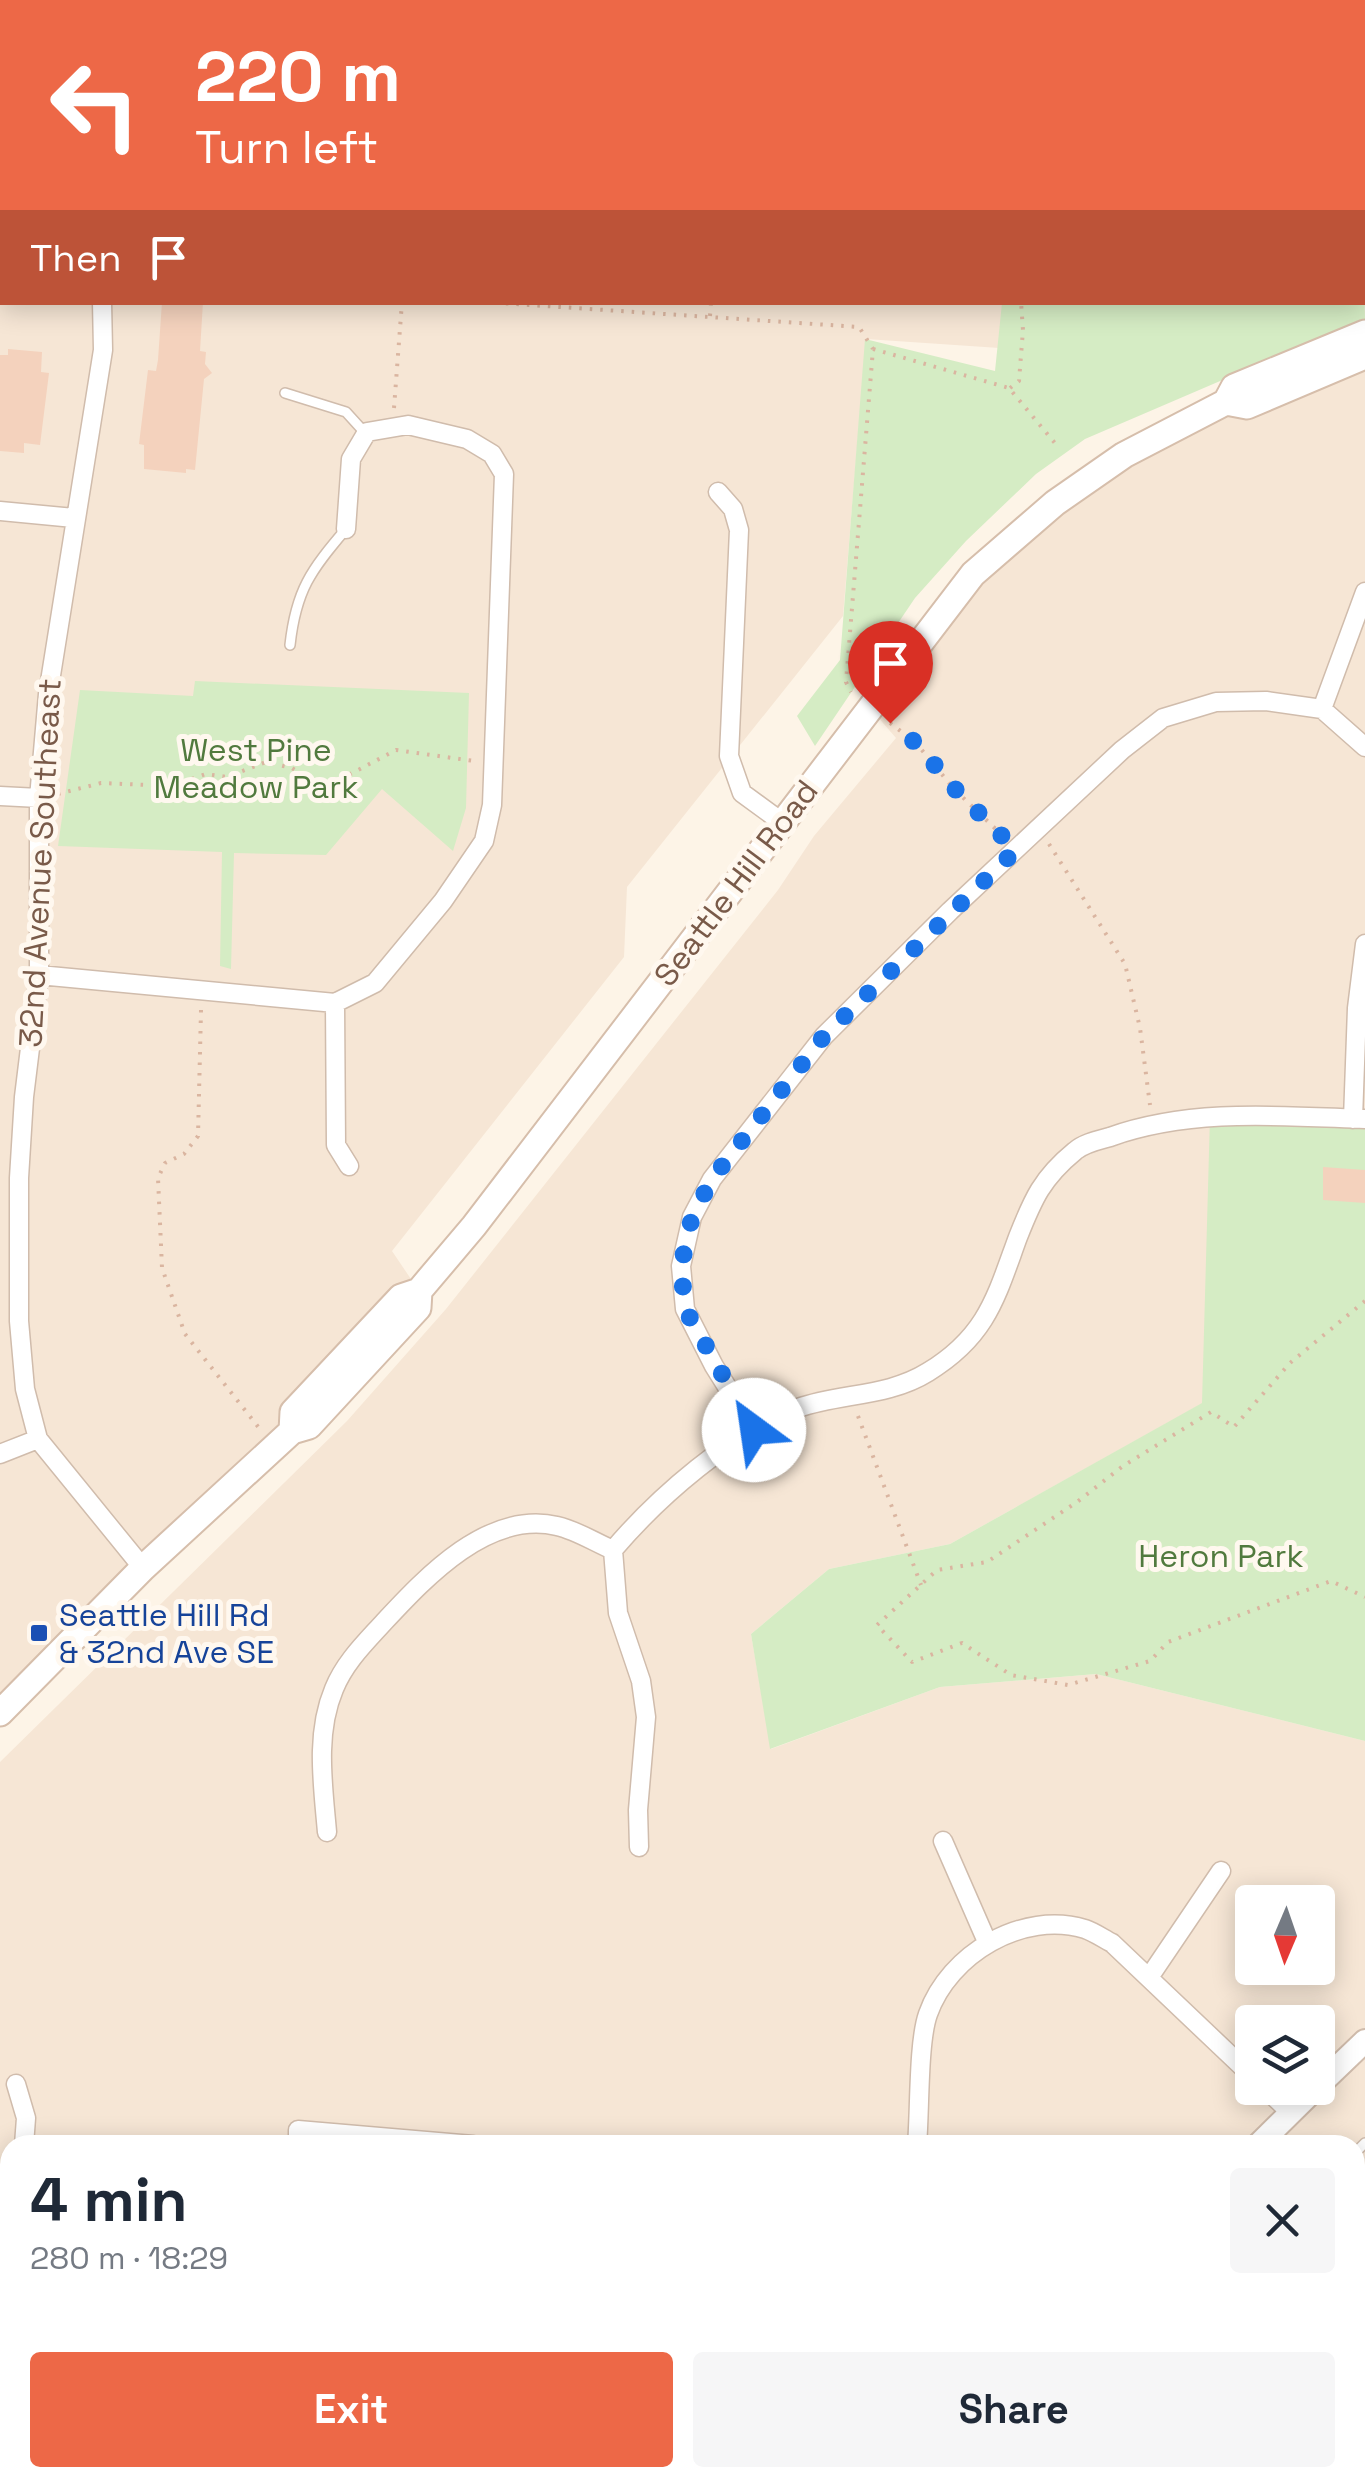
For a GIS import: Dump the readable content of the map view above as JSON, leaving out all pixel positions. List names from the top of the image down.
{
  "streets": {
    "main road": ["Seattle Hill Road"],
    "street": ["32nd Avenue Southeast"]
  },
  "crossings": [
    ["32nd Avenue Southeast", "Seattle Hill Road"]
  ],
  "parks": ["West Pine Meadow Park", "Heron Park"],
  "places": {
    "transit": ["Seattle Hill Rd & 32nd Ave SE"]
  },
  "north": "bottom",
  "page": {
    "turn": ["220 m", "Turn left"],
    "then": "Then",
    "heading": ["4 min", "280 m · 18:29"],
    "buttons": ["Exit", "Share"]
  }
}
